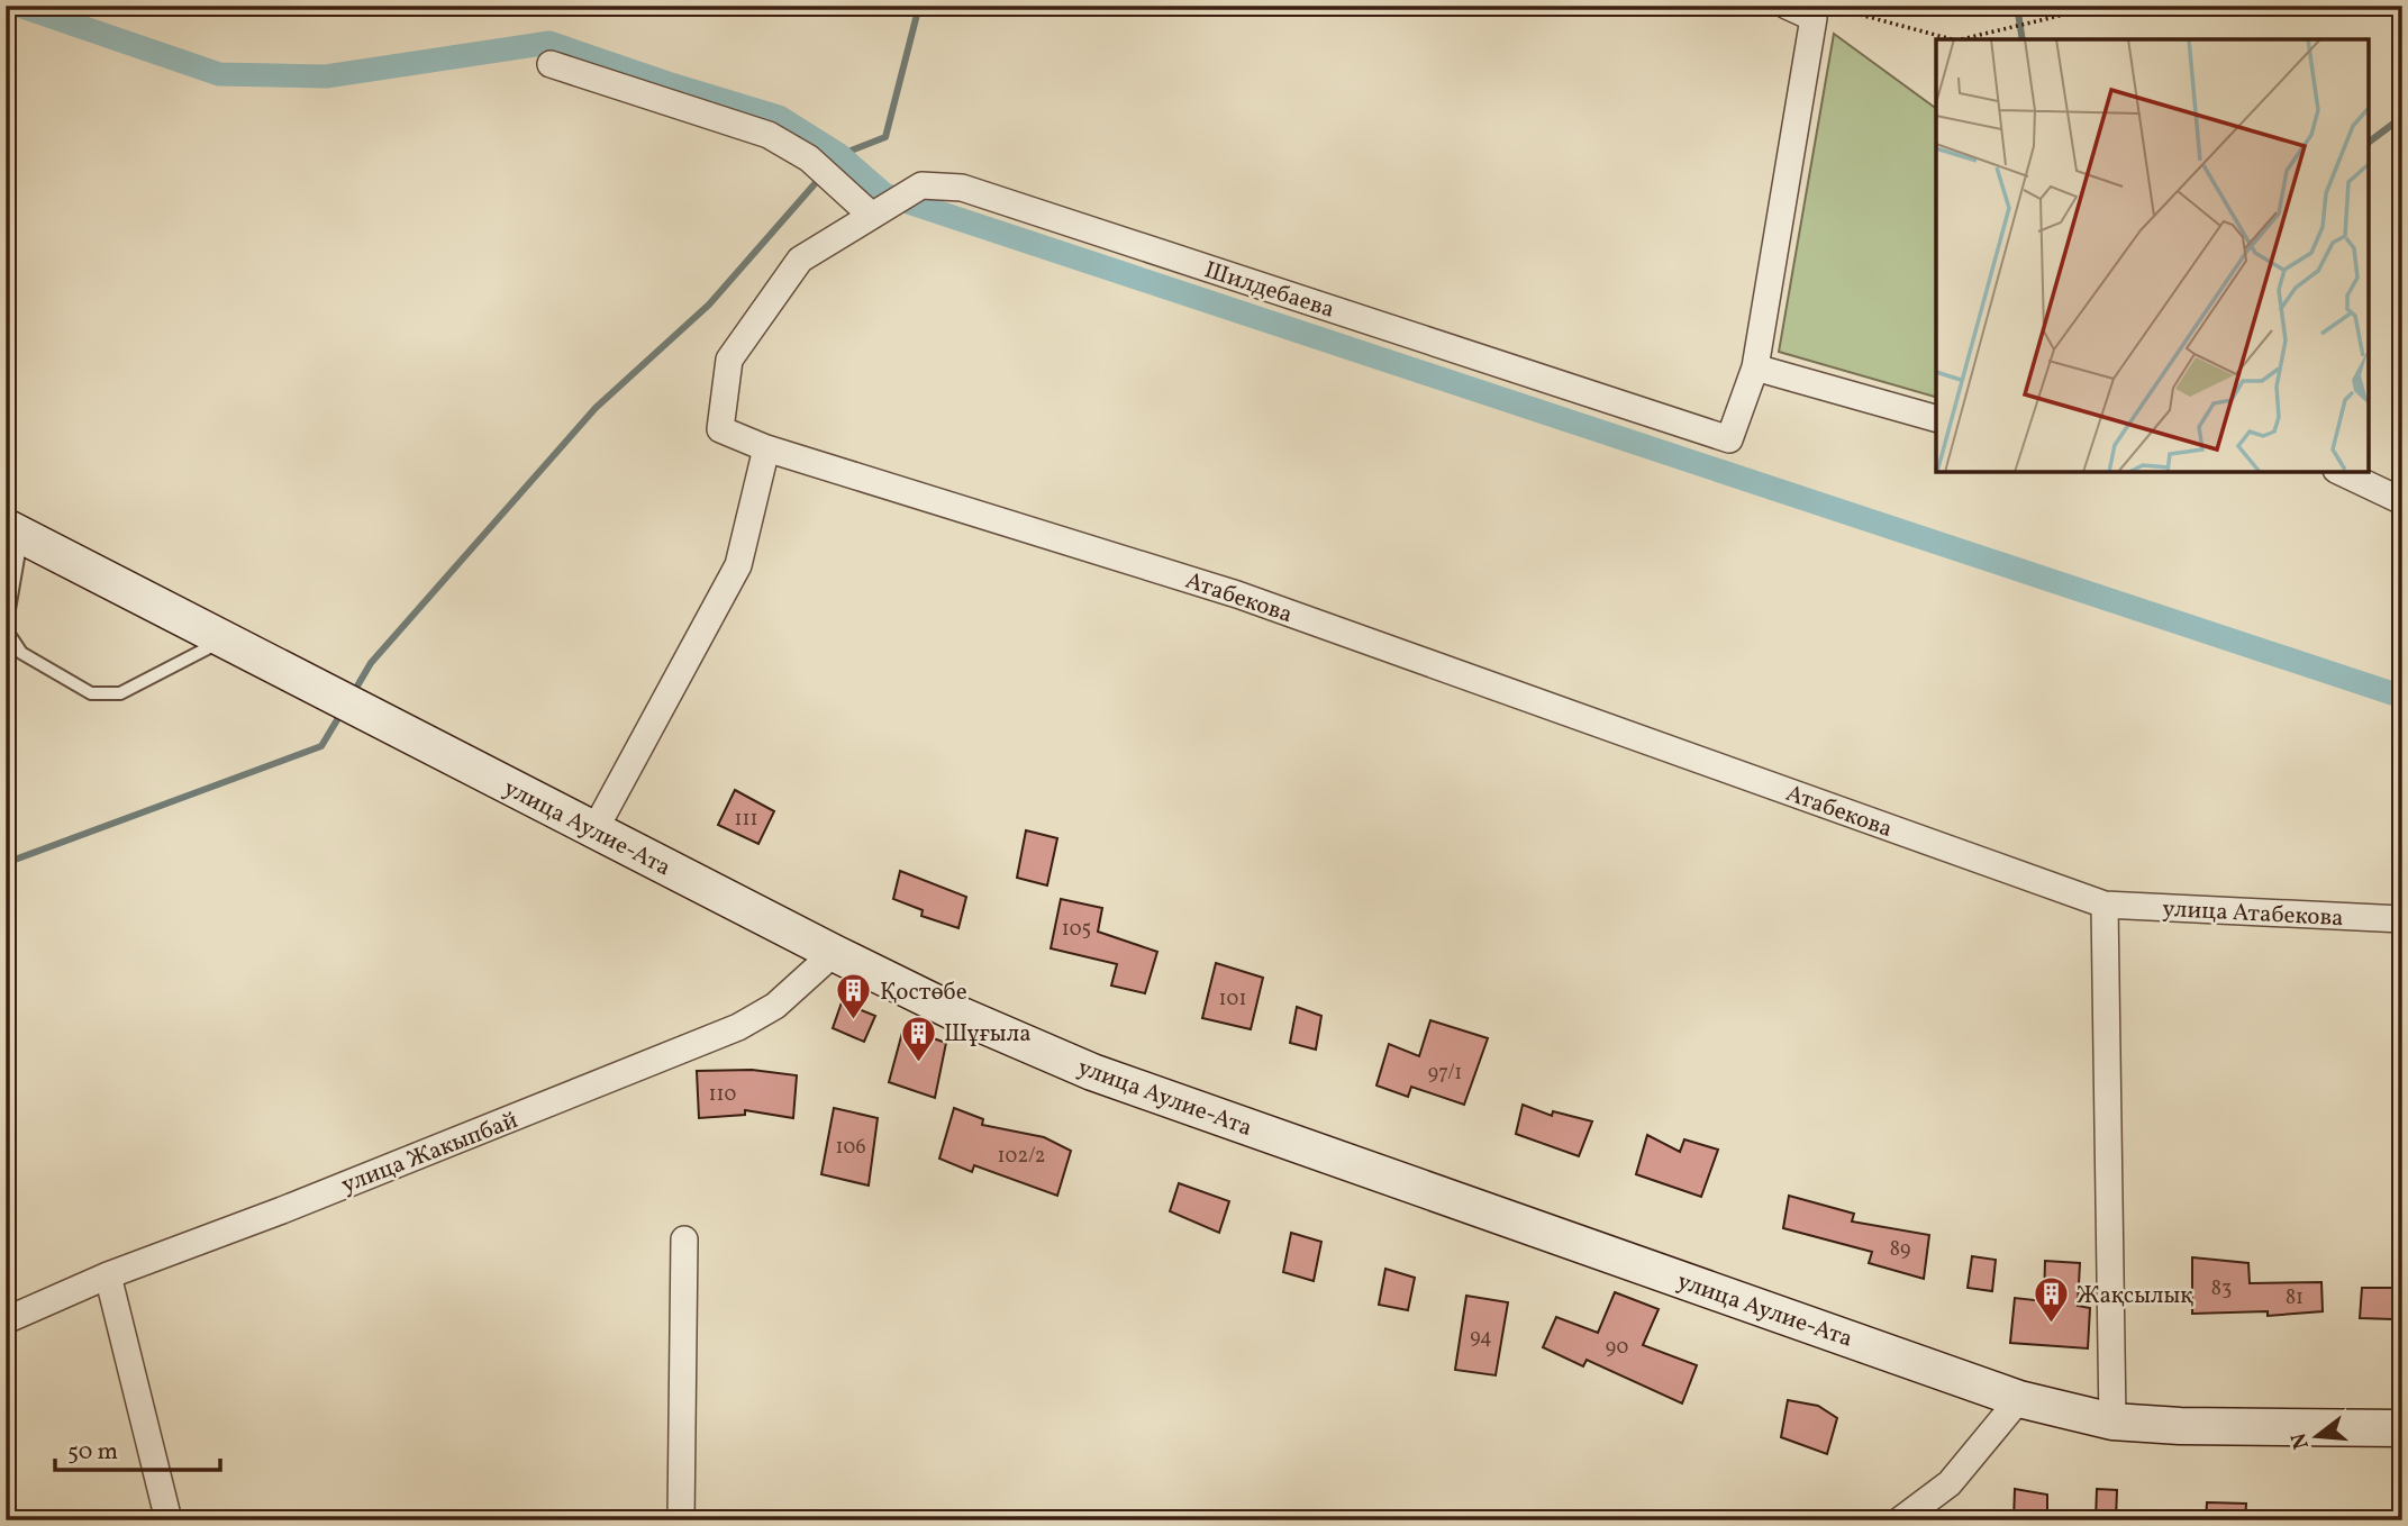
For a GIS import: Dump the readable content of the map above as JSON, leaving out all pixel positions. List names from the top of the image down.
{
  "streets": {
    "main road": ["улица Аулие-Ата"],
    "street": [
      "Шилдебаева",
      "Атабекова",
      "улица Атабекова",
      "улица Жакыпбай"
    ]
  },
  "crossings": [
    ["Шилдебаева", "Атабекова"],
    ["Атабекова", "улица Атабекова"],
    ["улица Аулие-Ата", "улица Жакыпбай"]
  ],
  "places": {
    "building": ["Қостөбе", "Шұғыла", "Жақсылық"]
  },
  "house_numbers": [
    "111",
    "105",
    "101",
    "97/1",
    "110",
    "106",
    "102/2",
    "89",
    "83",
    "81",
    "94",
    "90"
  ],
  "scale_bar": "50 m",
  "north": "left"
}
